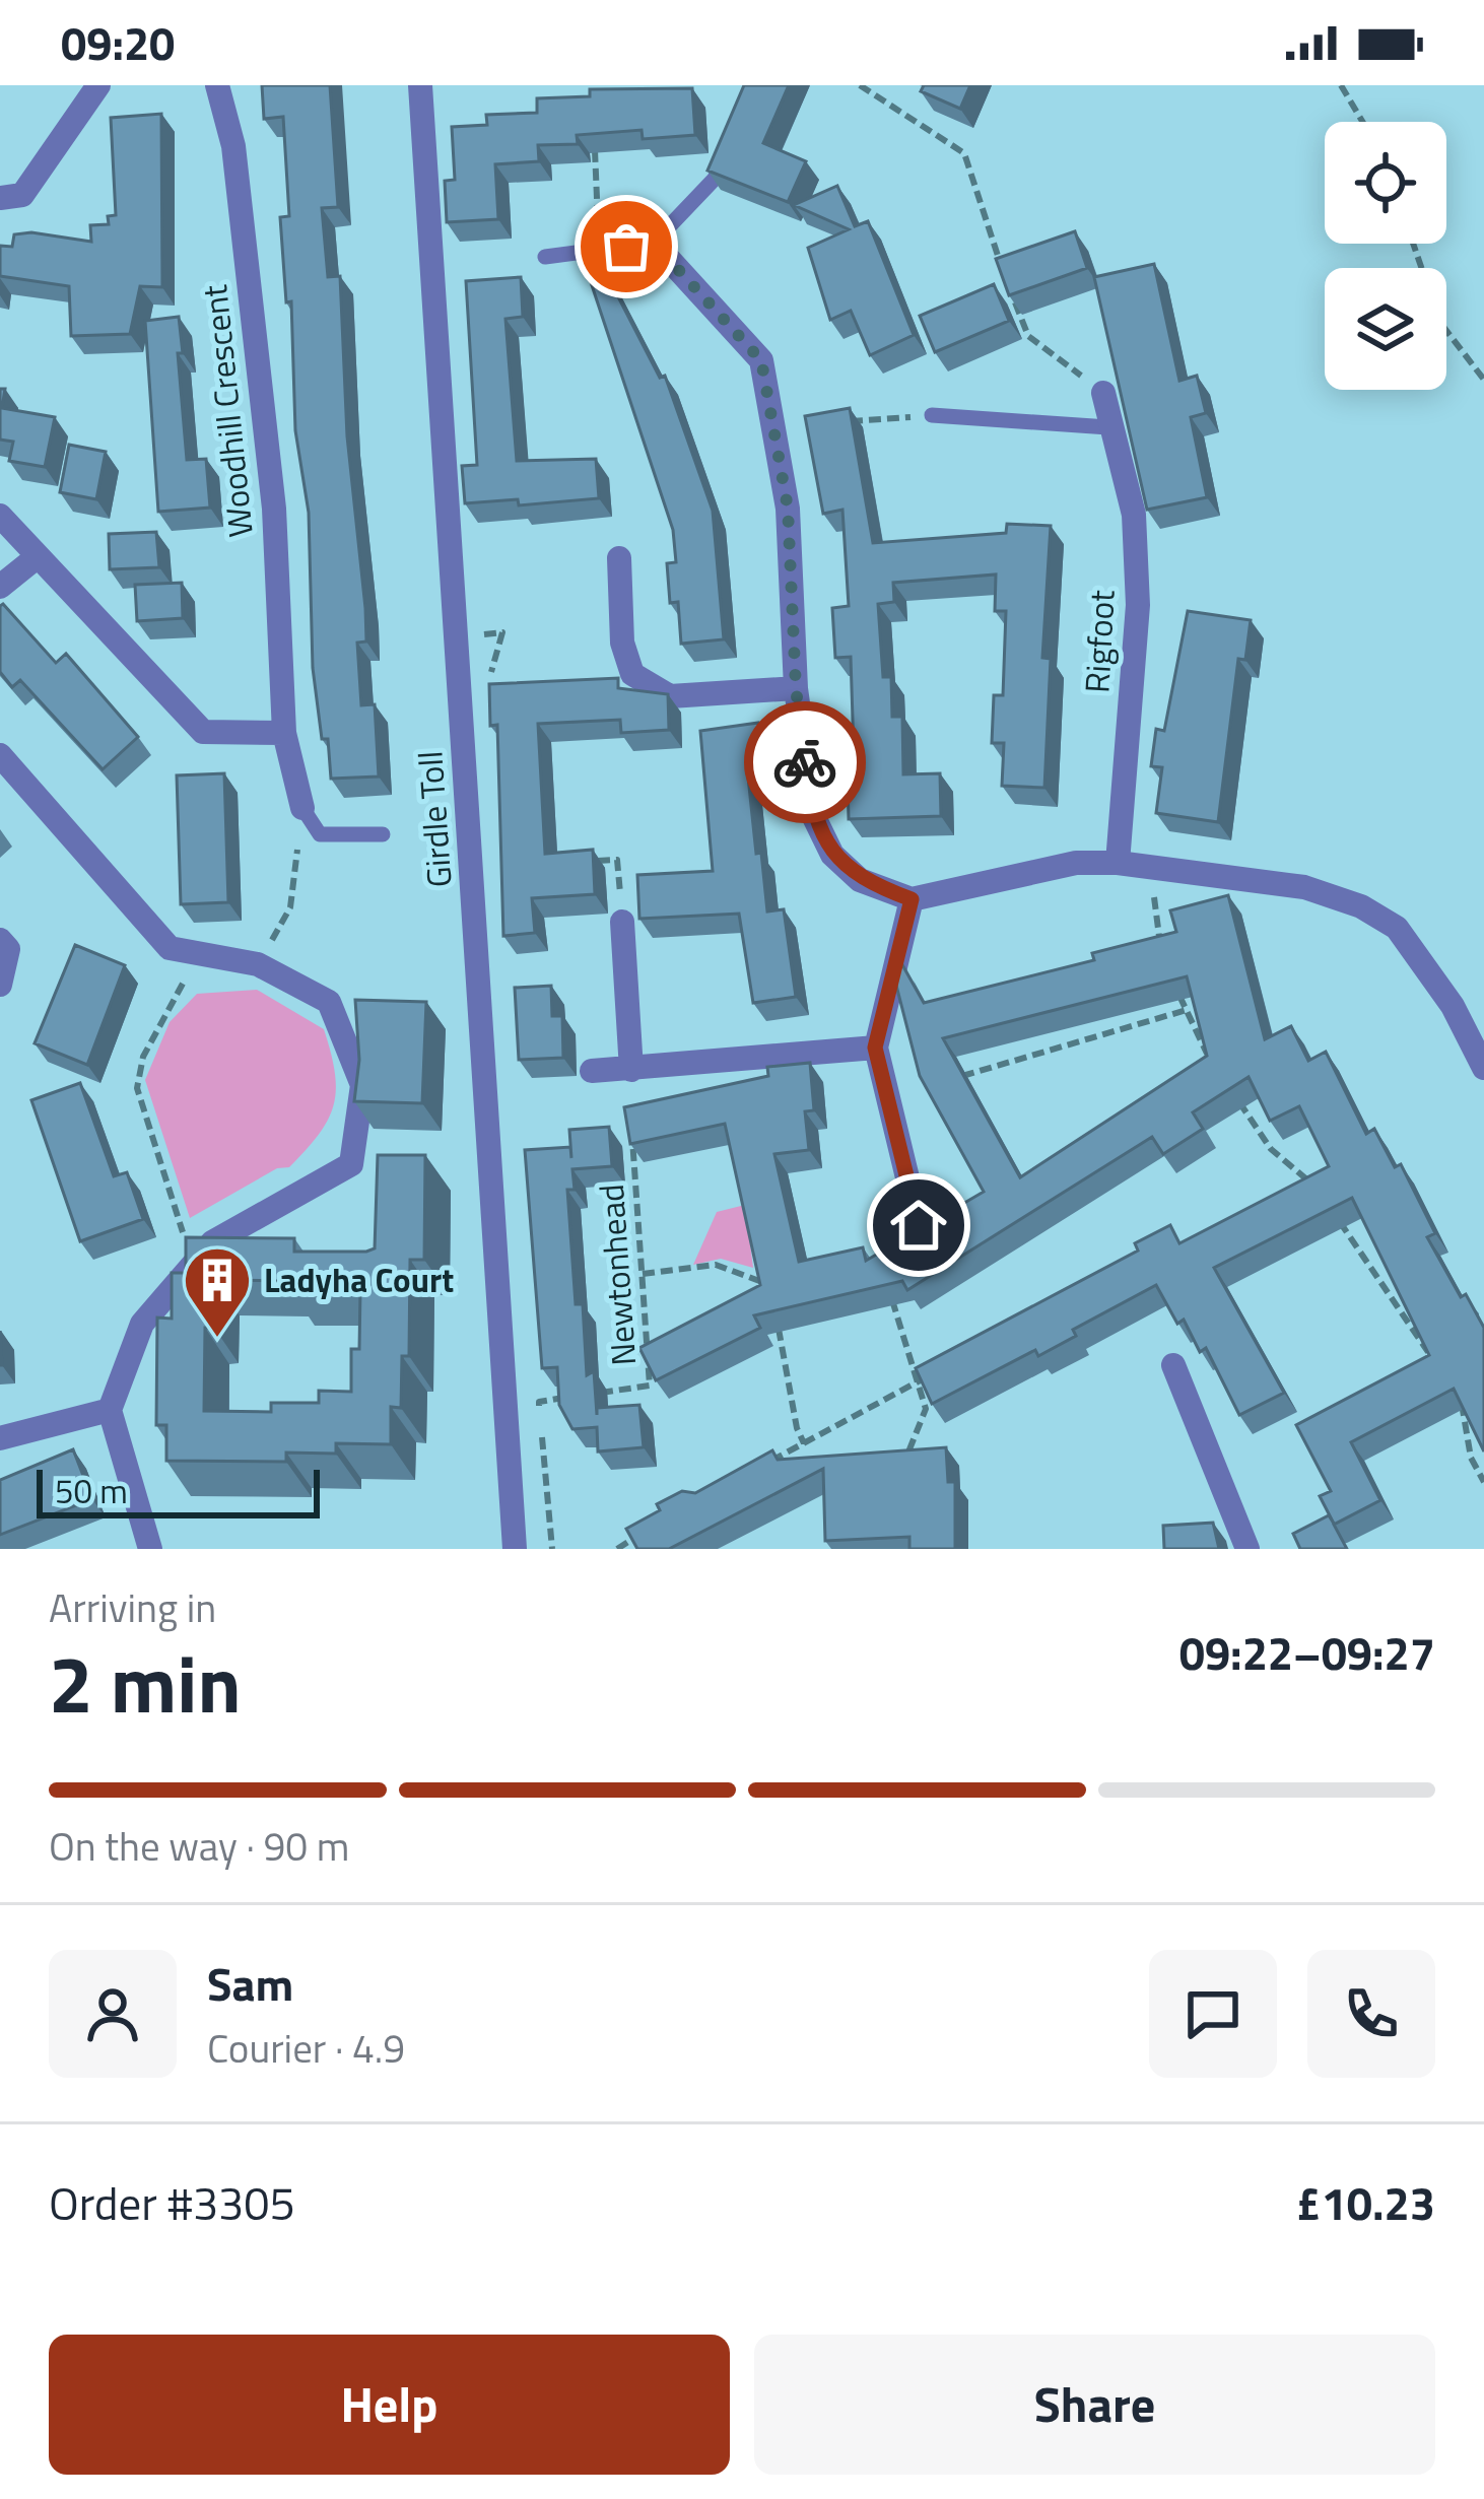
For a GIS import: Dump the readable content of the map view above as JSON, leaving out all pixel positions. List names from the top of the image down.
{
  "streets": {
    "street": ["Woodhill Crescent", "Rigfoot", "Girdle Toll"],
    "path": ["Newtonhead"]
  },
  "places": {
    "building": ["Ladyha Court"]
  },
  "scale_bar": "50 m",
  "page": {
    "status": "09:20",
    "scale": "50 m",
    "heading": ["2 min", "Arriving in", "09:22–09:27"],
    "panel": [
      "Sam",
      "Courier · 4.9",
      "Order #3305",
      "£10.23"
    ],
    "bar": "On the way · 90 m",
    "buttons": ["Help", "Share"]
  }
}
